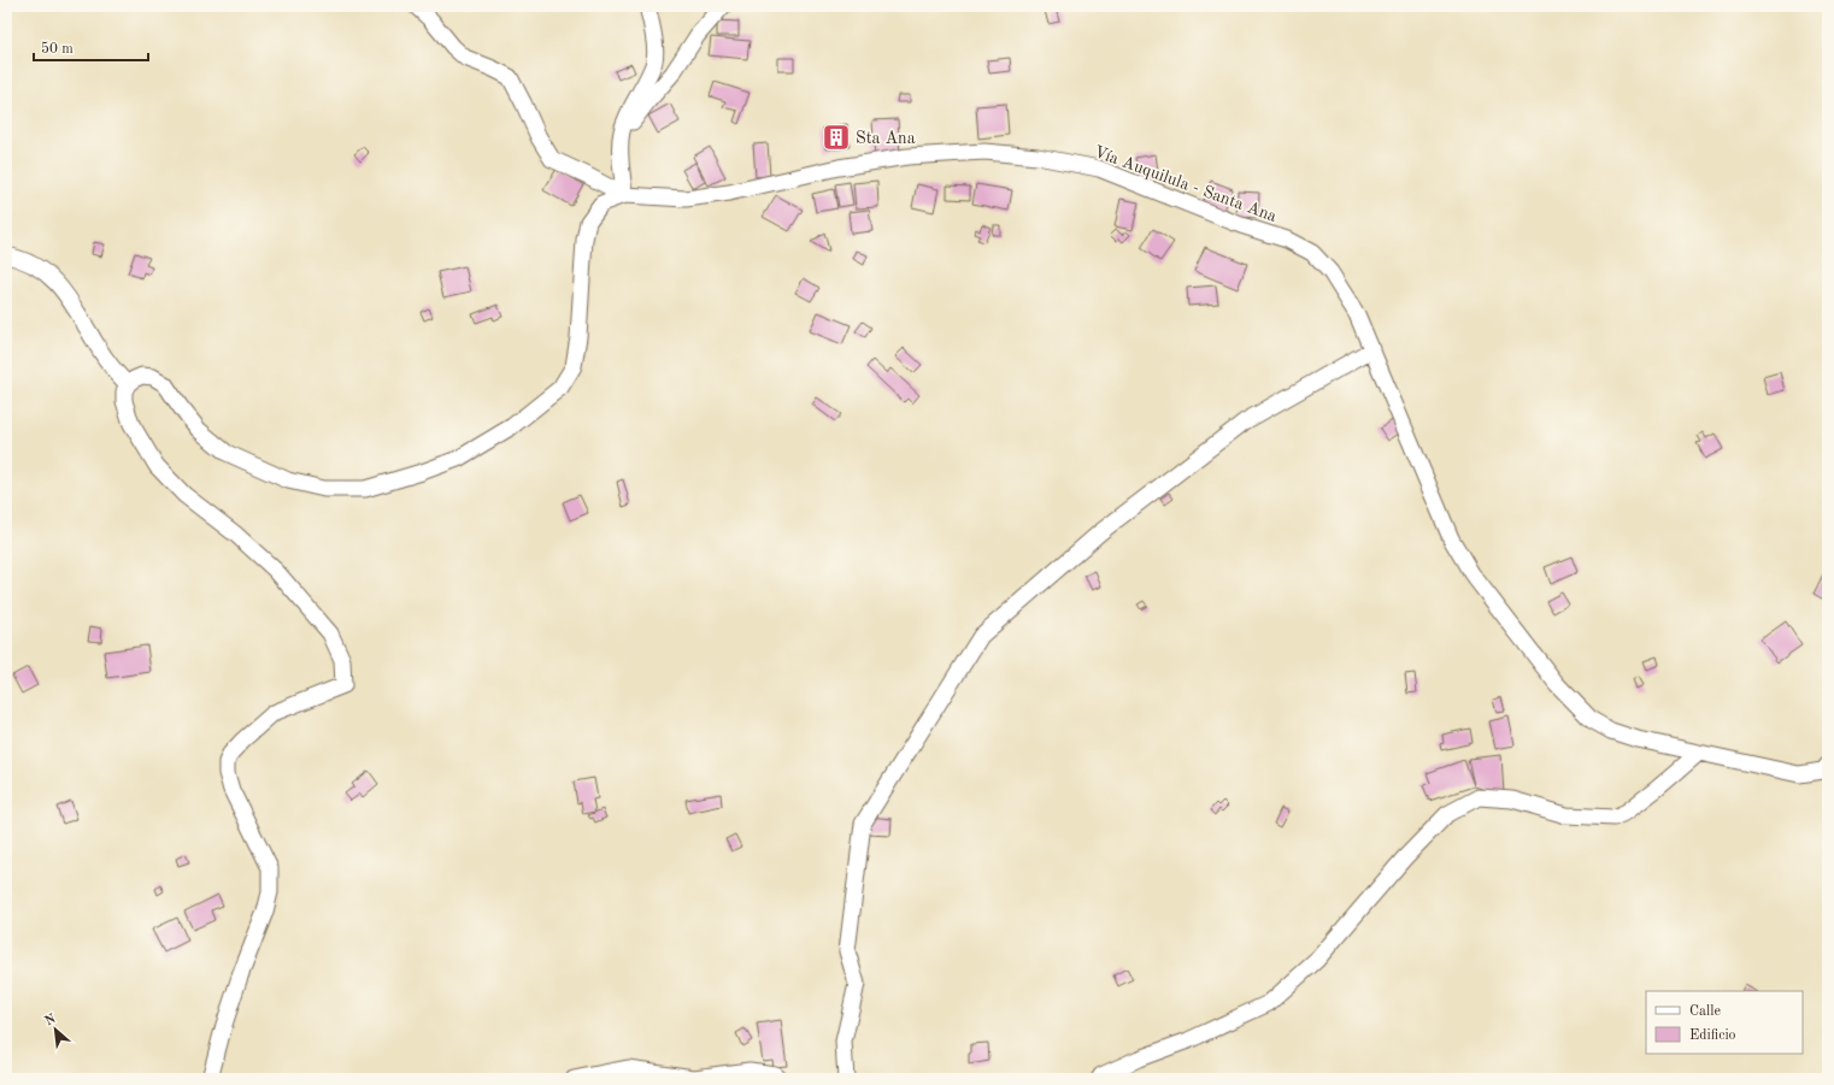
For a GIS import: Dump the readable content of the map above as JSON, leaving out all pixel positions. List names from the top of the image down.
{
  "streets": {
    "street": ["Vía Auquilula - Santa Ana"]
  },
  "places": {
    "building": ["Sta Ana"]
  },
  "legend": ["Calle", "Edificio"],
  "scale_bar": "50 m",
  "north": "top left"
}
